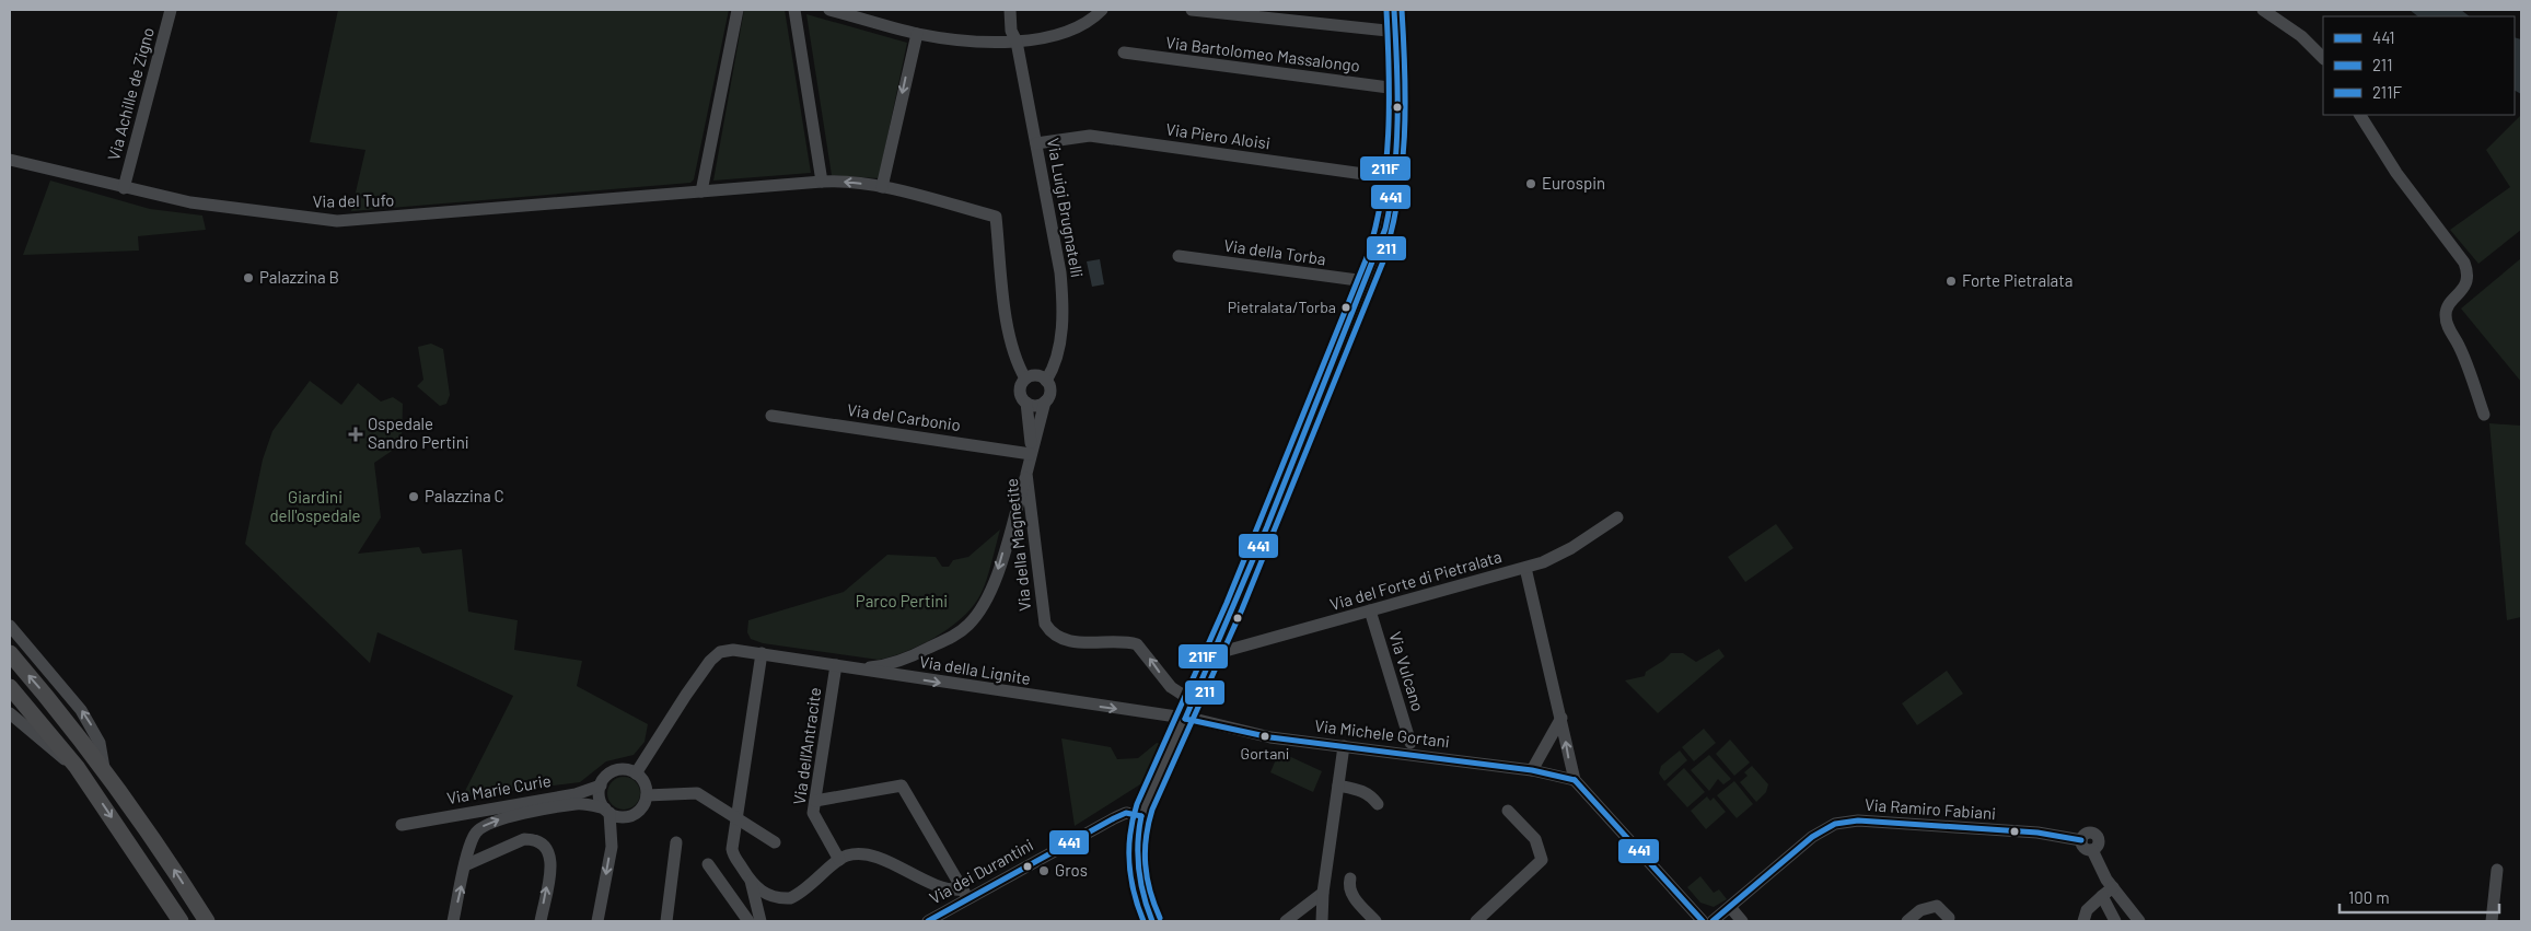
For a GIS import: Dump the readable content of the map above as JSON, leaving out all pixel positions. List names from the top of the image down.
{
  "streets": {
    "street": [
      "Via Bartolomeo Massalongo",
      "Via Achille de Zigno",
      "Via Piero Aloisi",
      "Via del Tufo",
      "Via Luigi Brugnatelli",
      "Via della Torba",
      "Via del Carbonio",
      "Via della Magnetite",
      "Via del Forte di Pietralata",
      "Via della Lignite",
      "Via Vulcano",
      "Via Michele Gortani",
      "Via dell'Antracite",
      "Via Marie Curie",
      "Via Ramiro Fabiani",
      "Via dei Durantini"
    ]
  },
  "crossings": [
    ["Via Achille de Zigno", "Via del Tufo"],
    ["Via Piero Aloisi", "Via Luigi Brugnatelli"],
    ["Via del Tufo", "Via Luigi Brugnatelli"],
    ["Via del Tufo", "Via della Magnetite"],
    ["Via Luigi Brugnatelli", "Via della Magnetite"],
    ["Via del Carbonio", "Via della Magnetite"],
    ["Via del Forte di Pietralata", "Via Vulcano"],
    ["Via della Lignite", "Via Michele Gortani"],
    ["Via della Lignite", "Via dell'Antracite"],
    ["Via della Lignite", "Via Marie Curie"]
  ],
  "one_way": ["Via della Magnetite", "Via della Lignite"],
  "parks": ["Giardini dell'ospedale", "Parco Pertini"],
  "places": {
    "other": [
      "Eurospin",
      "Palazzina B",
      "Forte Pietralata",
      "Pietralata/Torba",
      "Palazzina C",
      "Gortani",
      "Gros"
    ],
    "health": ["Ospedale Sandro Pertini"]
  },
  "lines": ["transit line 441", "transit line 211", "transit line 211F"],
  "legend": ["441", "211", "211F"],
  "scale_bar": "100 m"
}
